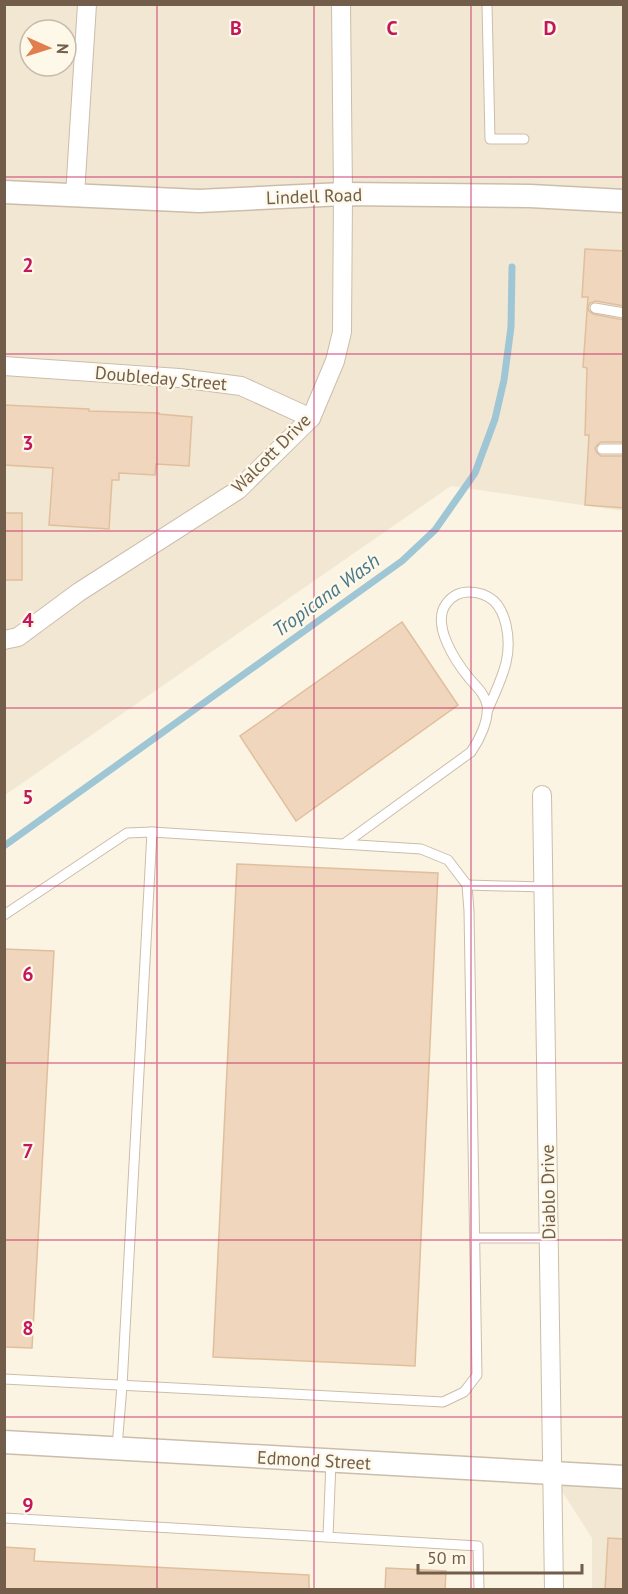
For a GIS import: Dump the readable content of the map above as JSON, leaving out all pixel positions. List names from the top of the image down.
{
  "streets": {
    "street": [
      "Lindell Road",
      "Doubleday Street",
      "Walcott Drive",
      "Diablo Drive",
      "Edmond Street"
    ]
  },
  "crossings": [
    ["Lindell Road", "Walcott Drive"],
    ["Doubleday Street", "Walcott Drive"],
    ["Diablo Drive", "Edmond Street"]
  ],
  "water": ["Tropicana Wash"],
  "scale_bar": "50 m",
  "north": "right",
  "grid": {
    "columns": ["B", "C", "D"],
    "rows": [
      "2",
      "3",
      "4",
      "5",
      "6",
      "7",
      "8",
      "9"
    ]
  }
}
